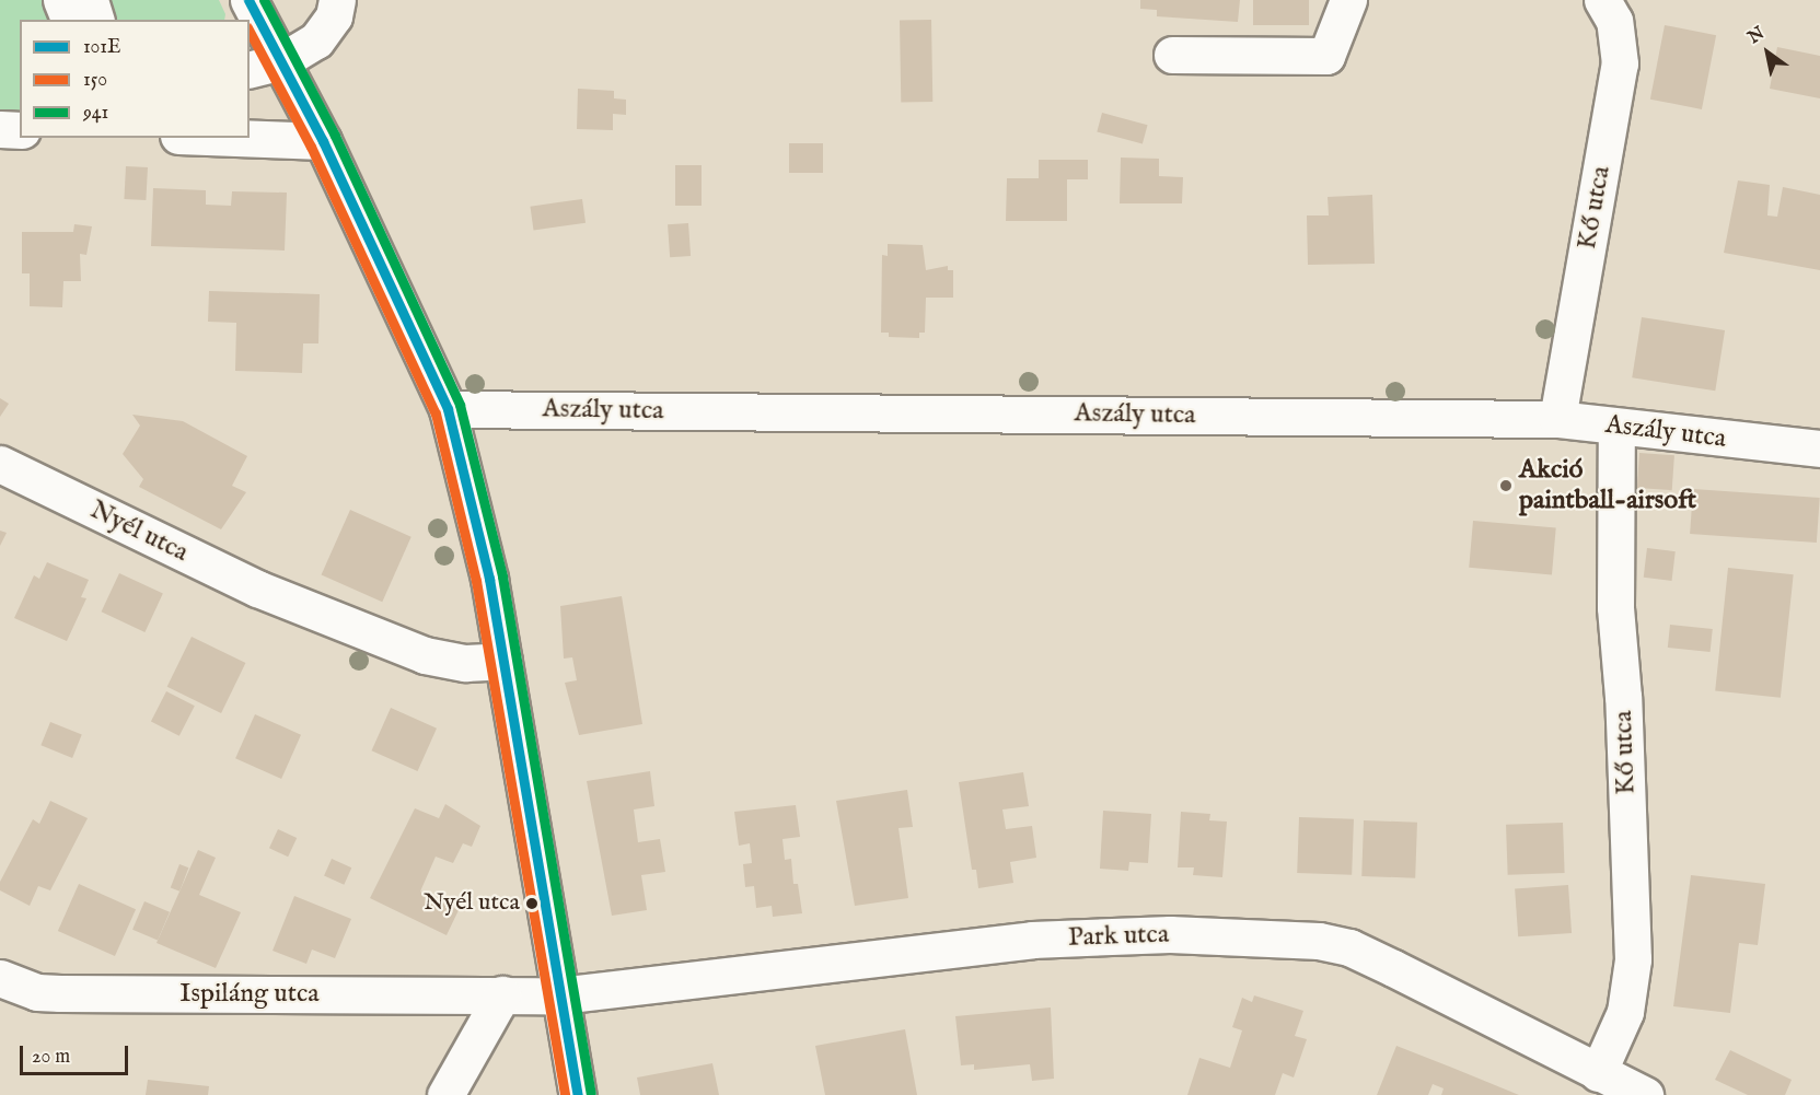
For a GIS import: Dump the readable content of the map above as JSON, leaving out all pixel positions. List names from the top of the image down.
{
  "streets": {
    "street": [
      "Kő utca",
      "Aszály utca",
      "Nyél utca",
      "Park utca",
      "Ispiláng utca"
    ]
  },
  "crossings": [
    ["Kő utca", "Aszály utca"],
    ["Kő utca", "Park utca"],
    ["Park utca", "Ispiláng utca"]
  ],
  "places": ["Akció paintball-airsoft", "Nyél utca"],
  "lines": ["transit line 101E", "transit line 941", "transit line 150"],
  "legend": ["101E", "150", "941"],
  "scale_bar": "20 m",
  "north": "top left"
}
